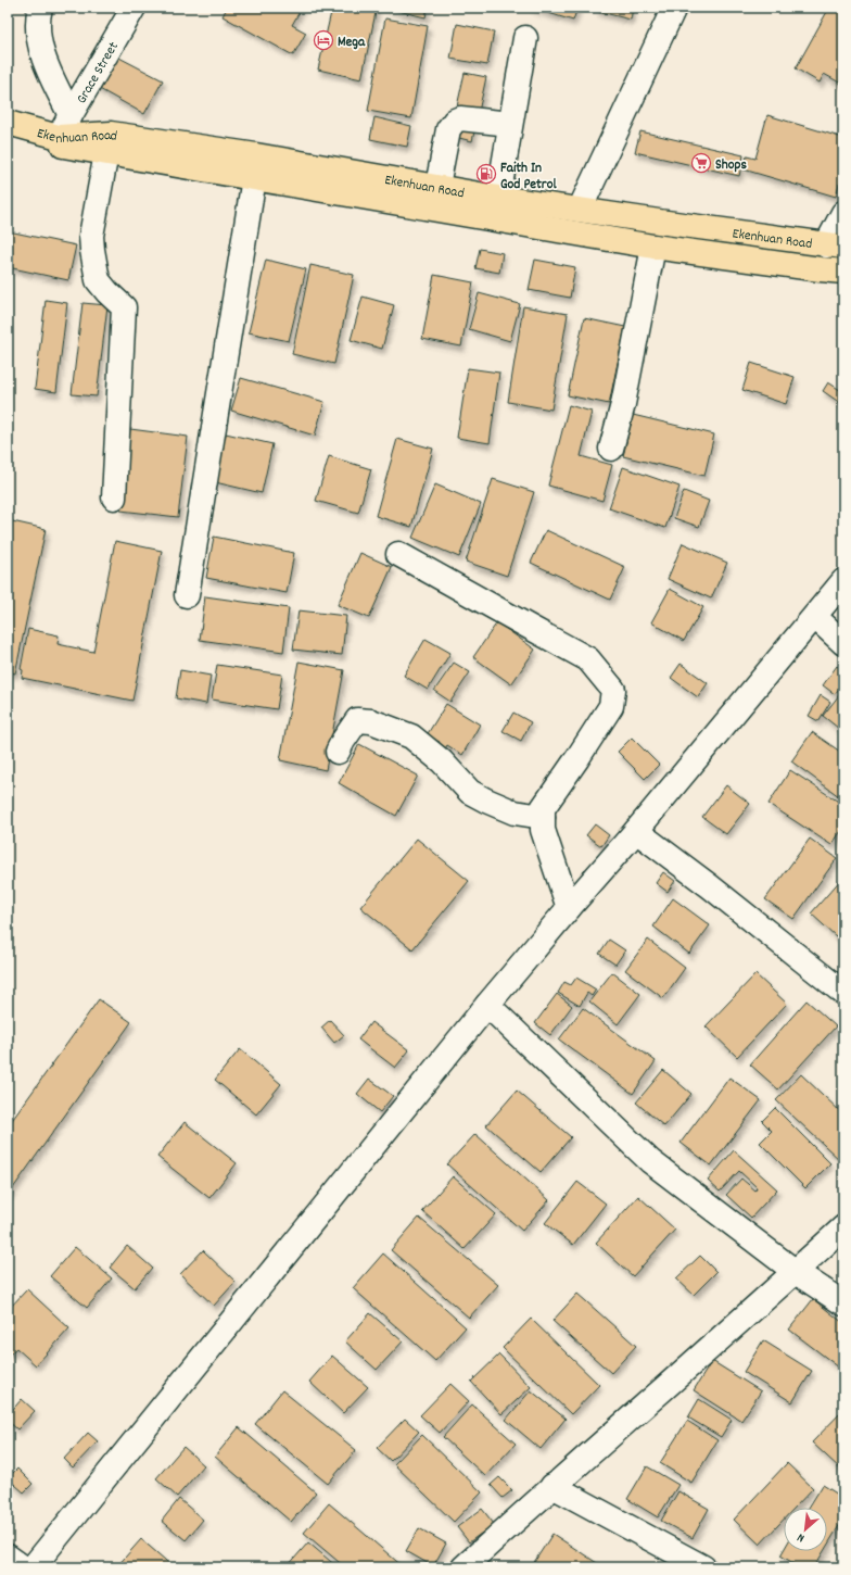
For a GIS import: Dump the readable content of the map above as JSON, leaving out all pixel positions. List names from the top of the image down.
{
  "streets": {
    "main road": ["Ekenhuan Road"],
    "street": ["Grace Street"]
  },
  "crossings": [
    ["Grace Street", "Ekenhuan Road"]
  ],
  "places": {
    "hotel": ["Mega"],
    "supermarket": ["Shops"],
    "fuel station": ["Faith In God Petrol"]
  },
  "north": "bottom left"
}
